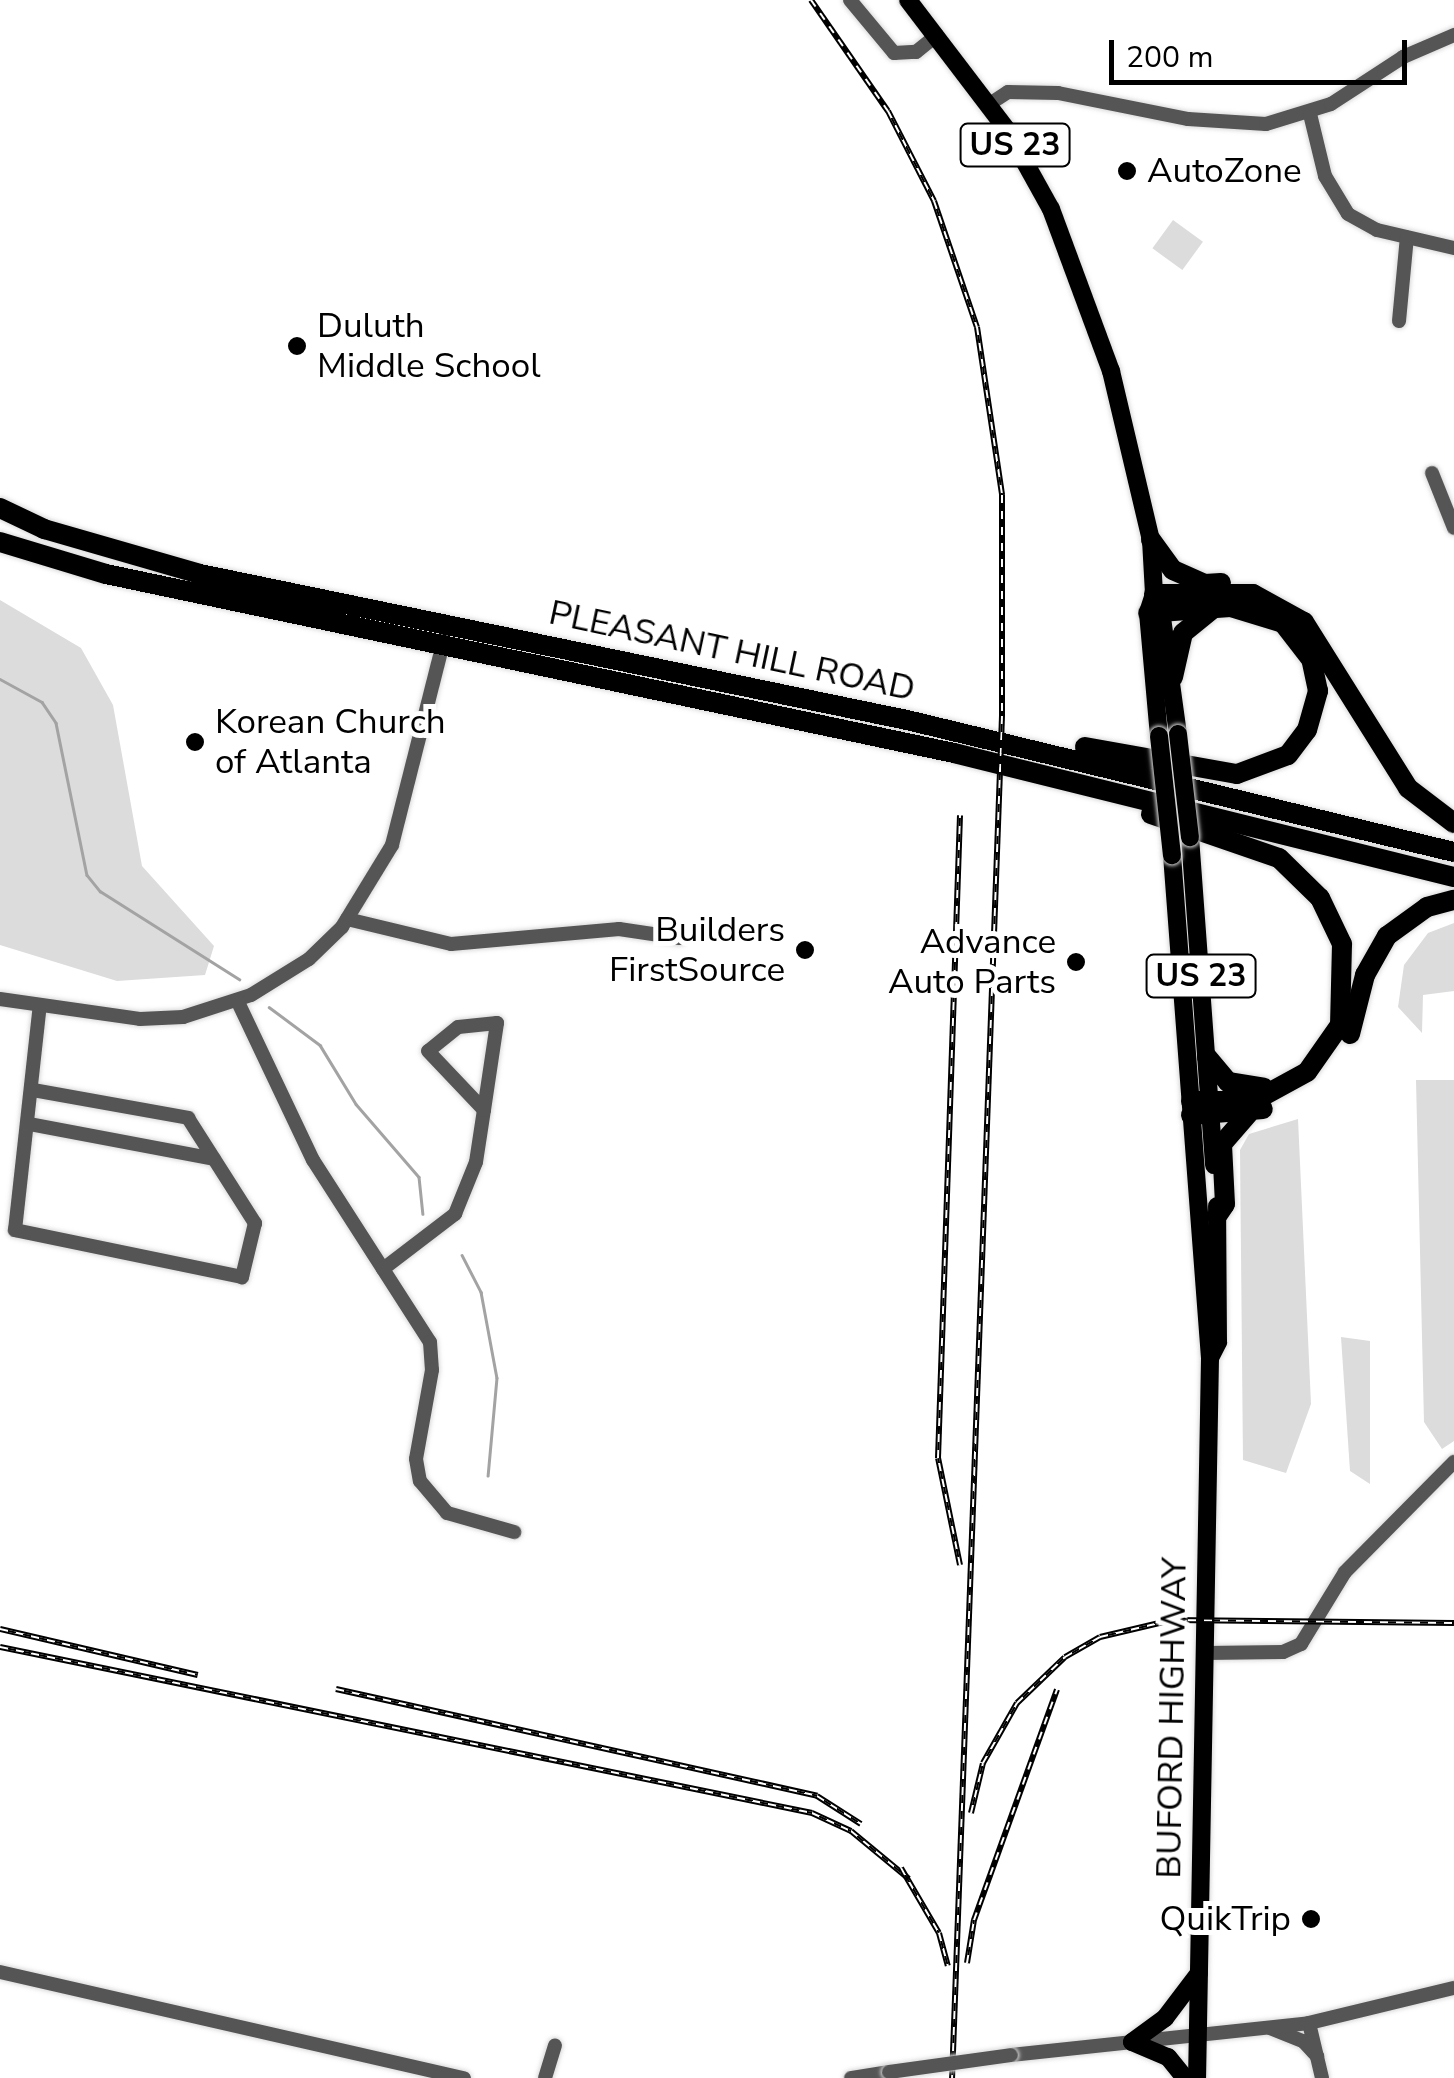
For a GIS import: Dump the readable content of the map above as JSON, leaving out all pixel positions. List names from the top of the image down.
{
  "streets": {
    "highway": ["PLEASANT HILL ROAD"],
    "main road": ["US 23", "BUFORD HIGHWAY"]
  },
  "places": [
    "AutoZone",
    "Duluth Middle School",
    "Korean Church of Atlanta",
    "Builders FirstSource",
    "Advance Auto Parts",
    "QuikTrip"
  ],
  "scale_bar": "200 m"
}
